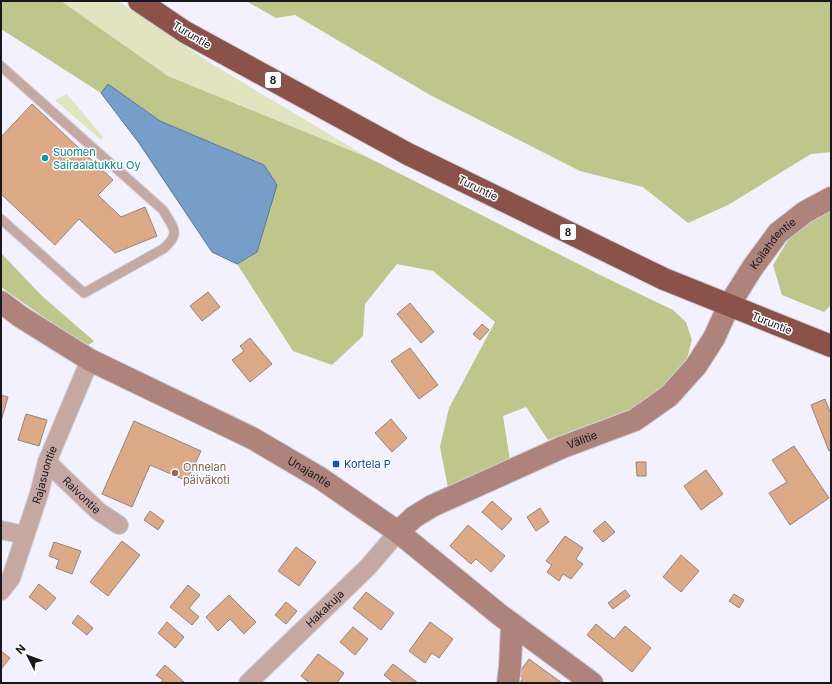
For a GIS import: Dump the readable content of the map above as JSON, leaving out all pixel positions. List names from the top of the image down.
{
  "streets": {
    "highway": ["Turuntie", "8"],
    "street": [
      "Koilahdentie",
      "Välitie",
      "Unajantie",
      "Rajasuontie",
      "Raivontie",
      "Hakakuja"
    ]
  },
  "crossings": [
    ["Turuntie", "Koilahdentie"],
    ["Turuntie", "Välitie"],
    ["Koilahdentie", "Välitie"],
    ["Välitie", "Unajantie"],
    ["Välitie", "Hakakuja"],
    ["Unajantie", "Rajasuontie"],
    ["Unajantie", "Hakakuja"],
    ["Rajasuontie", "Raivontie"]
  ],
  "places": {
    "other": ["Suomen Sairaalatukku Oy", "Onnelan päiväkoti"],
    "transit": ["Kortela P"]
  },
  "north": "top left"
}
